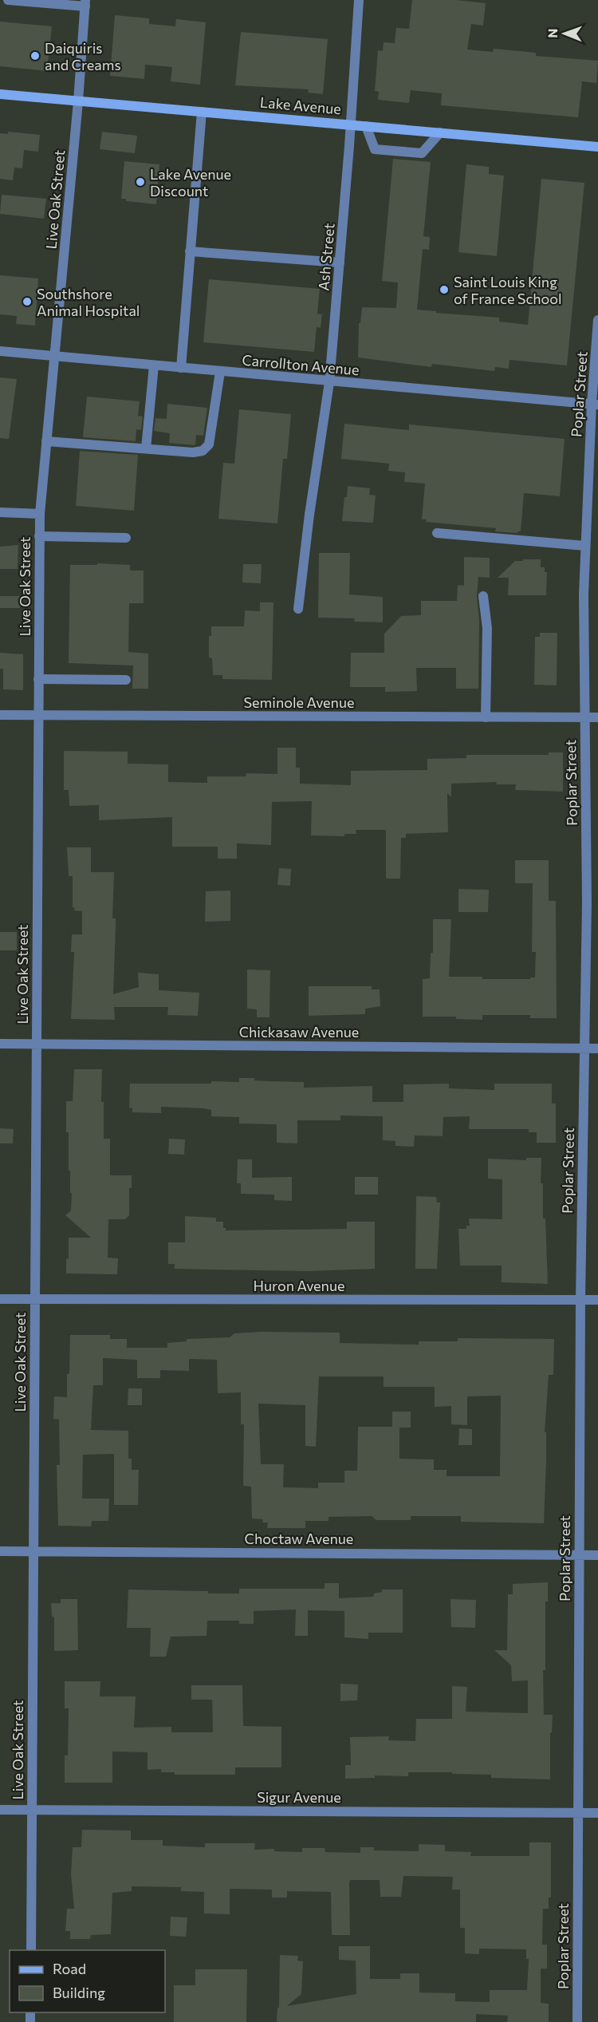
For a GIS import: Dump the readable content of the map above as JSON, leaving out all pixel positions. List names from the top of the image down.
{
  "streets": {
    "main road": ["Lake Avenue"],
    "street": [
      "Live Oak Street",
      "Ash Street",
      "Carrollton Avenue",
      "Poplar Street",
      "Seminole Avenue",
      "Chickasaw Avenue",
      "Huron Avenue",
      "Choctaw Avenue",
      "Sigur Avenue"
    ]
  },
  "crossings": [
    ["Lake Avenue", "Live Oak Street"],
    ["Lake Avenue", "Ash Street"],
    ["Live Oak Street", "Carrollton Avenue"],
    ["Live Oak Street", "Seminole Avenue"],
    ["Live Oak Street", "Chickasaw Avenue"],
    ["Live Oak Street", "Huron Avenue"],
    ["Live Oak Street", "Choctaw Avenue"],
    ["Live Oak Street", "Sigur Avenue"],
    ["Ash Street", "Carrollton Avenue"],
    ["Carrollton Avenue", "Poplar Street"],
    ["Poplar Street", "Seminole Avenue"],
    ["Poplar Street", "Chickasaw Avenue"],
    ["Poplar Street", "Huron Avenue"],
    ["Poplar Street", "Choctaw Avenue"],
    ["Poplar Street", "Sigur Avenue"]
  ],
  "places": [
    "Daiquiris and Creams",
    "Lake Avenue Discount",
    "Saint Louis King of France School",
    "Southshore Animal Hospital"
  ],
  "legend": ["Road", "Building"],
  "north": "left"
}
